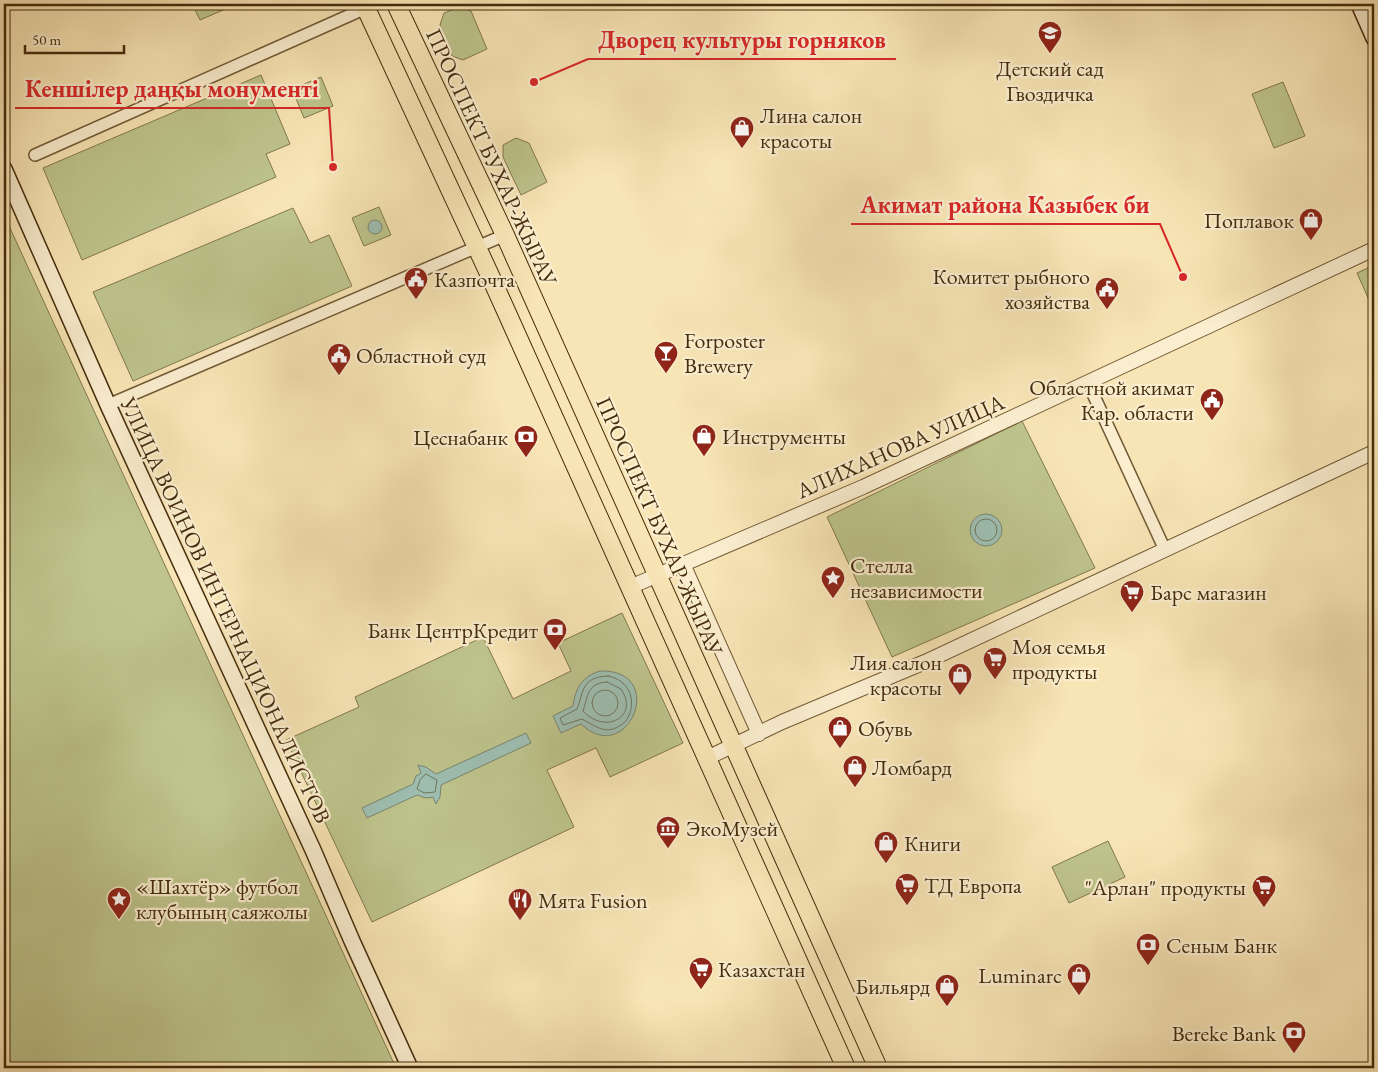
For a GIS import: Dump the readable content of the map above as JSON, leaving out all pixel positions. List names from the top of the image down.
{
  "streets": {
    "main road": ["ПРОСПЕКТ БУХАР-ЖЫРАУ", "УЛИЦА ВОИНОВ ИНТЕРНАЦИОНАЛИСТОВ"],
    "street": ["АЛИХАНОВА УЛИЦА"]
  },
  "crossings": [
    ["ПРОСПЕКТ БУХАР-ЖЫРАУ", "АЛИХАНОВА УЛИЦА"]
  ],
  "places": {
    "school or university": ["Детский сад Гвоздичка"],
    "other": ["Дворец культуры горняков", "Кеншілер даңқы монументі", "Акимат района Казыбек би"],
    "shop": [
      "Лина салон красоты",
      "Поплавок",
      "Инструменты",
      "Лия салон красоты",
      "Обувь",
      "Ломбард",
      "Книги",
      "Luminarc",
      "Бильярд"
    ],
    "public building": [
      "Казпочта",
      "Комитет рыбного хозяйства",
      "Областной суд",
      "Областной акимат Кар. области"
    ],
    "bar": ["Forposter Brewery"],
    "bank": [
      "Цеснабанк",
      "Банк ЦентрКредит",
      "Сеным Банк",
      "Bereke Bank"
    ],
    "place": ["Стелла независимости", "«Шахтёр» футбол клубының саяжолы"],
    "supermarket": [
      "Барс магазин",
      "Моя семья продукты",
      "ТД Европа",
      "\"Арлан\" продукты",
      "Казахстан"
    ],
    "museum": ["ЭкоМузей"],
    "restaurant": ["Мята Fusion"]
  },
  "scale_bar": "50 m"
}
